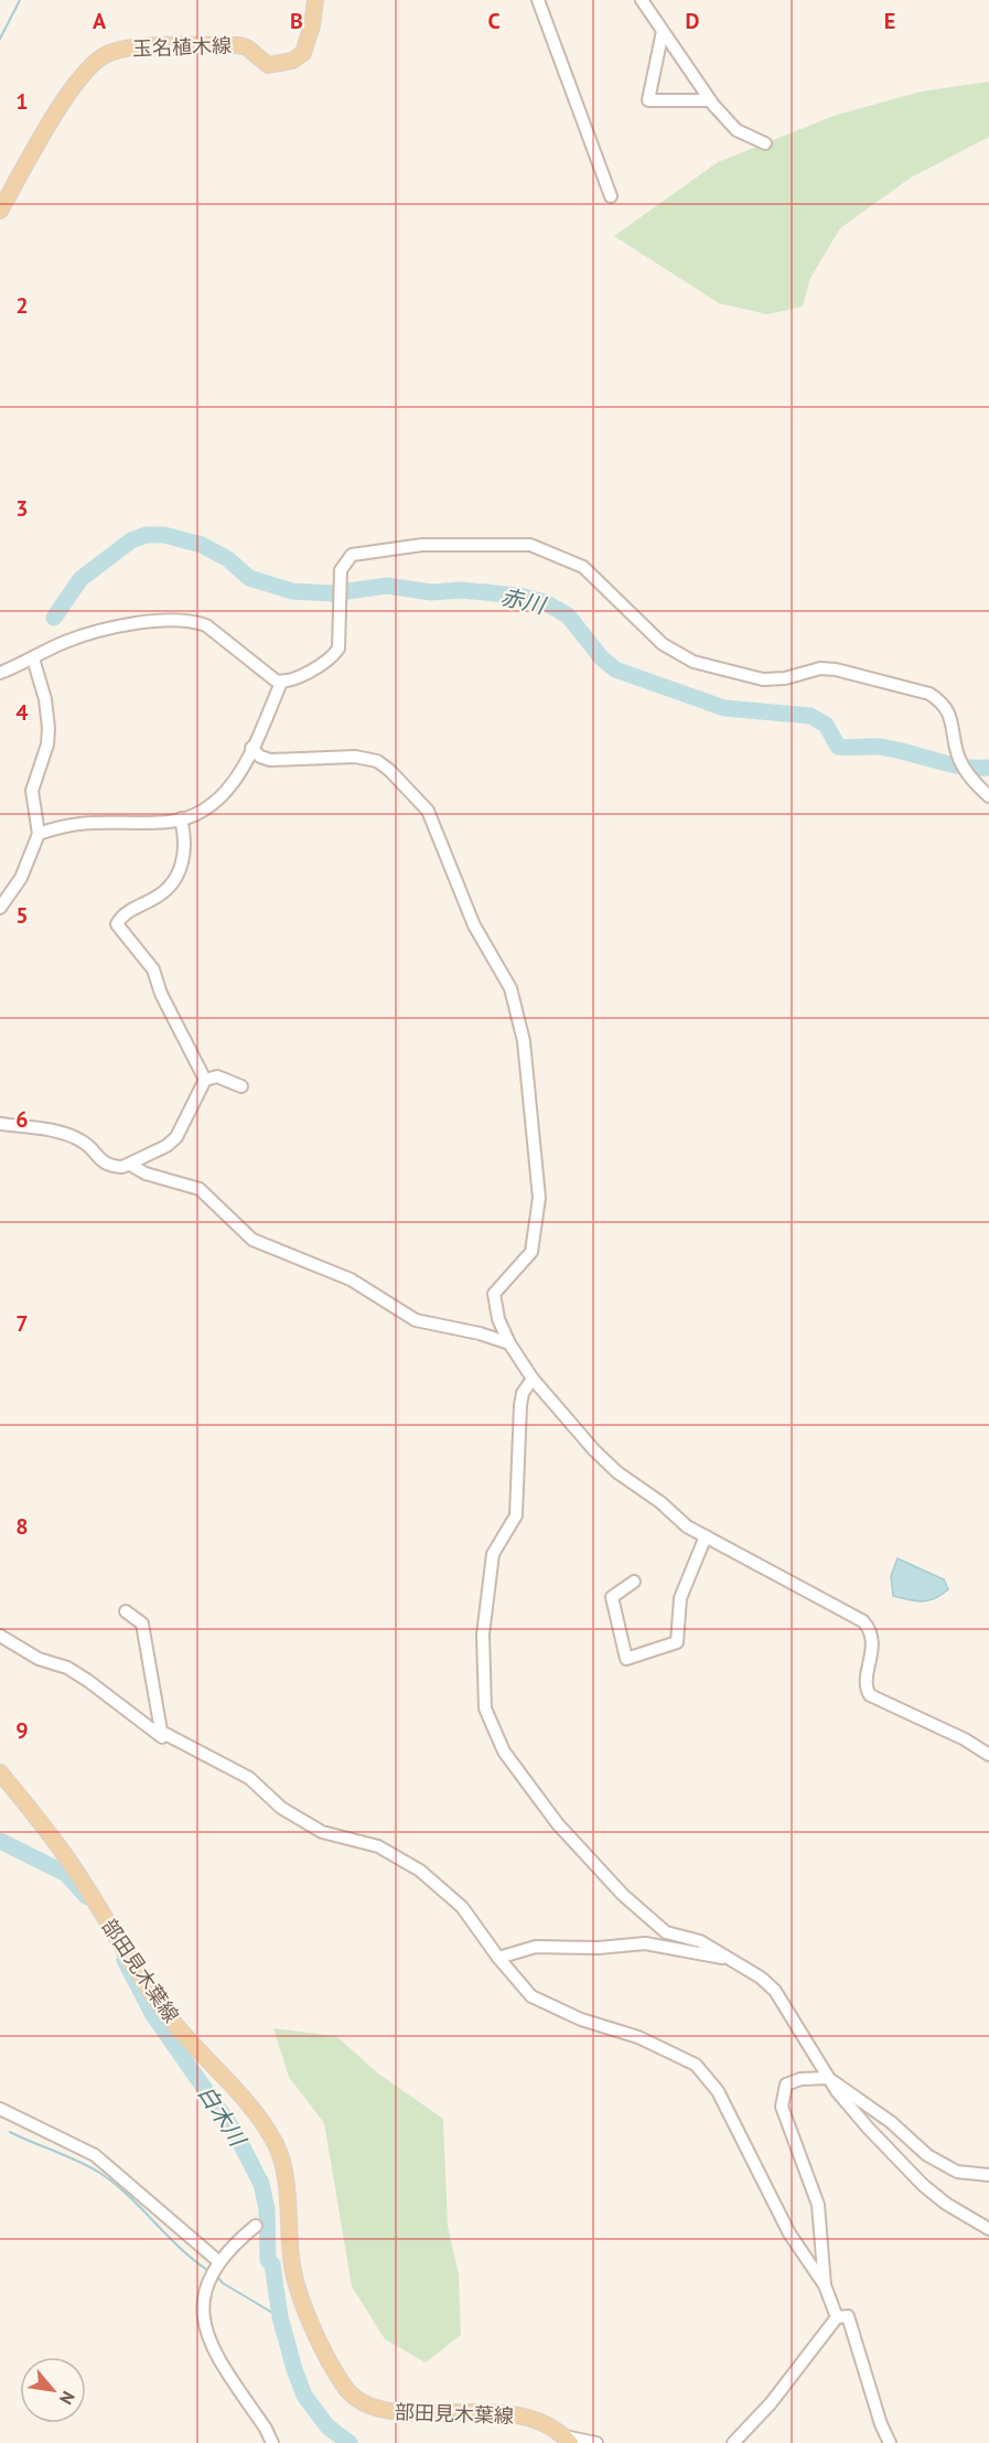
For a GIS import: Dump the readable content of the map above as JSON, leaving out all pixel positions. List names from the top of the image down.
{
  "streets": {
    "main road": ["玉名植木線", "部田見木葉線"]
  },
  "water": ["赤川", "白木川"],
  "north": "bottom right",
  "grid": {
    "columns": [
      "A",
      "B",
      "C",
      "D",
      "E"
    ],
    "rows": [
      "1",
      "2",
      "3",
      "4",
      "5",
      "6",
      "7",
      "8",
      "9"
    ]
  }
}
